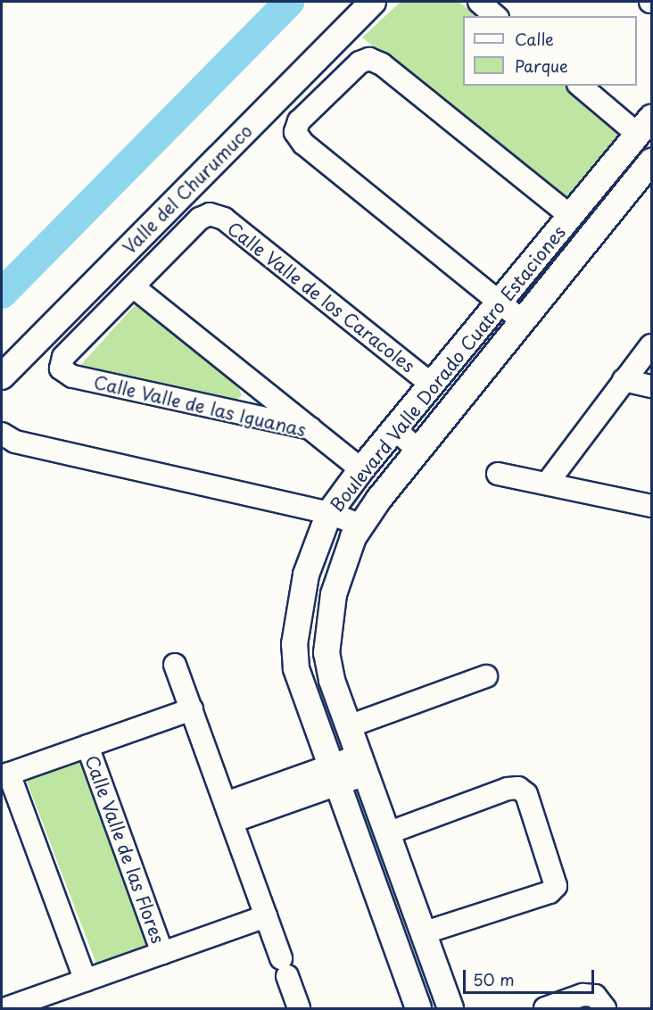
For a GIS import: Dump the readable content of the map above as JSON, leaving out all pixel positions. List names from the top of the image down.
{
  "streets": {
    "street": [
      "Valle del Churumuco",
      "Calle Valle de los Caracoles",
      "Boulevard Valle Dorado Cuatro Estaciones",
      "Calle Valle de las Iguanas",
      "Calle Valle de las Flores"
    ]
  },
  "crossings": [
    ["Calle Valle de los Caracoles", "Boulevard Valle Dorado Cuatro Estaciones"],
    ["Calle Valle de los Caracoles", "Calle Valle de las Iguanas"],
    ["Boulevard Valle Dorado Cuatro Estaciones", "Calle Valle de las Iguanas"]
  ],
  "legend": ["Calle", "Parque"],
  "scale_bar": "50 m"
}
